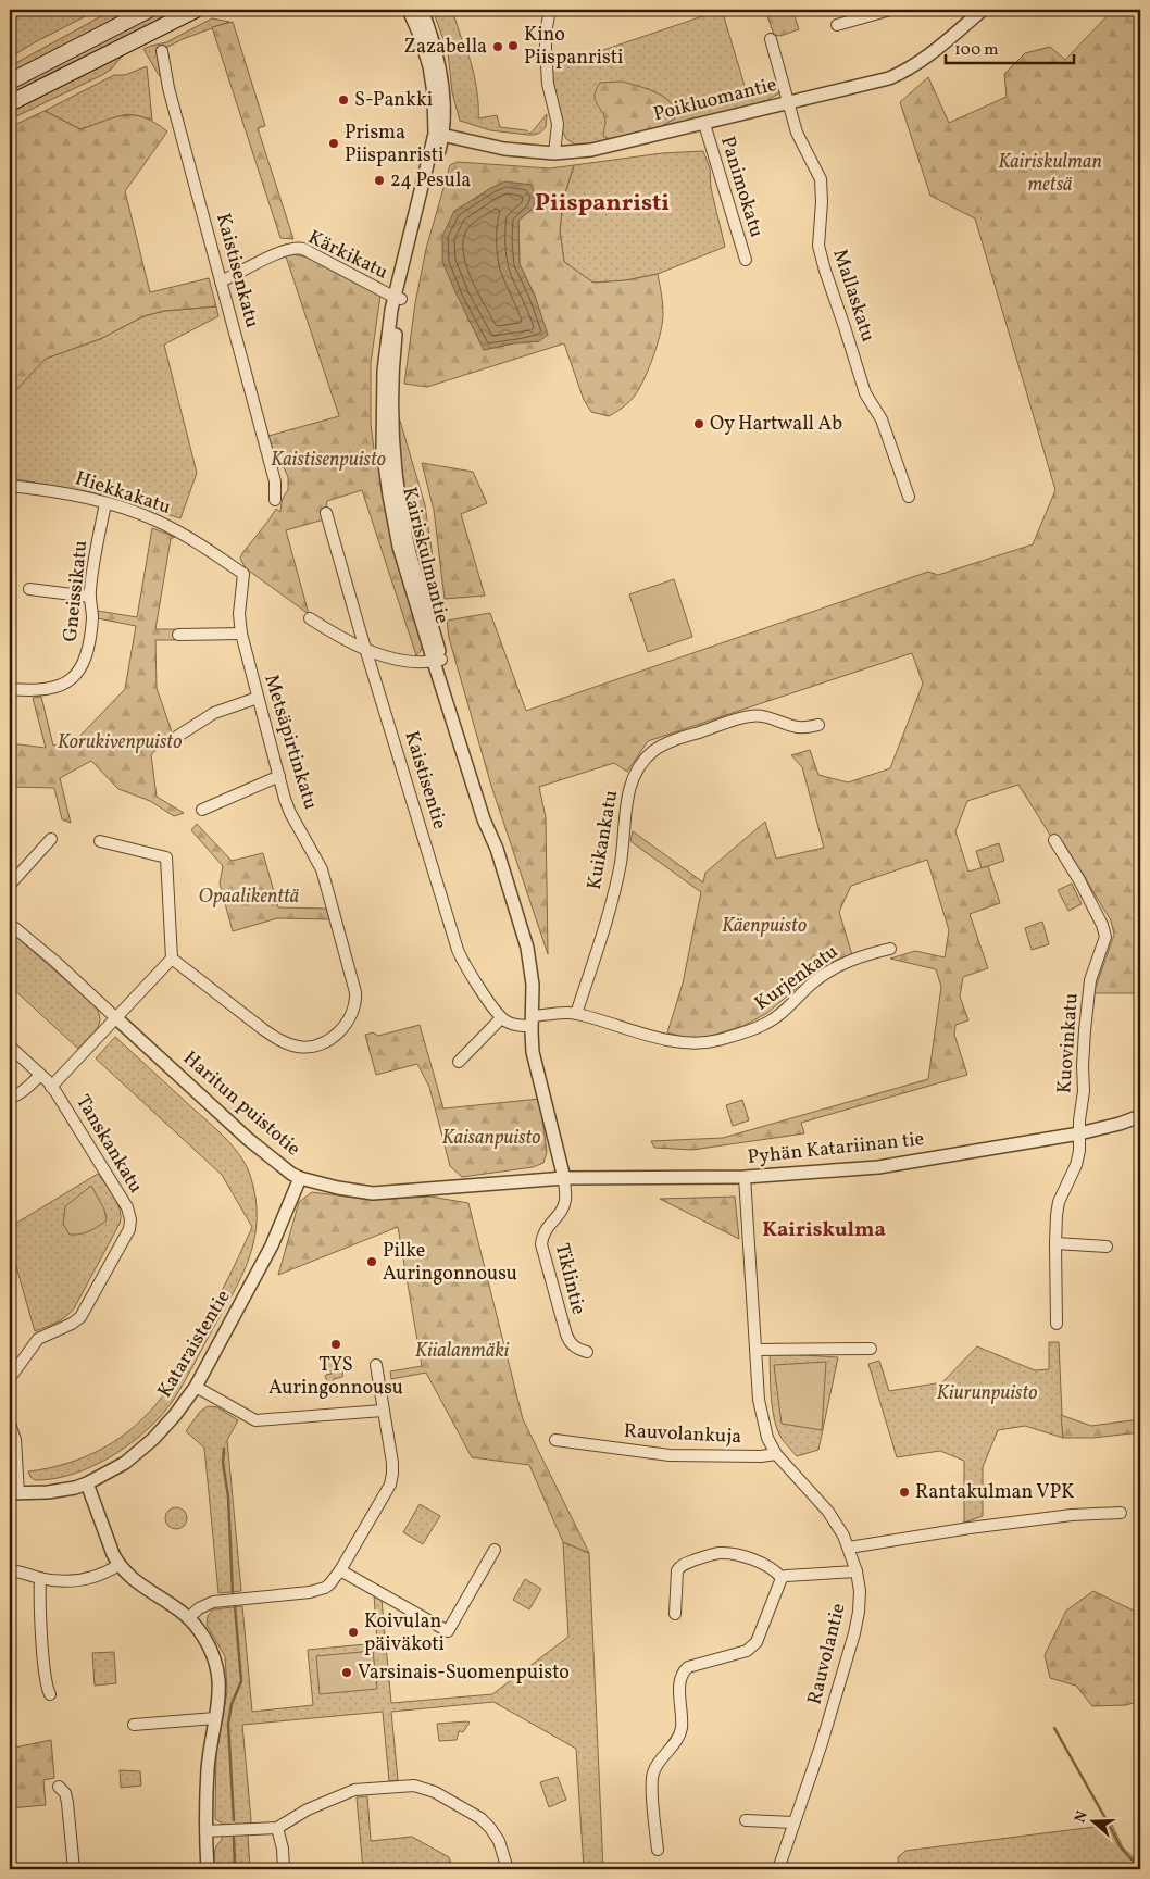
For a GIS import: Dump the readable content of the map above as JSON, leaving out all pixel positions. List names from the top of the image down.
{
  "streets": {
    "street": [
      "Poikluomantie",
      "Panimokatu",
      "Kärkikatu",
      "Kaistisenkatu",
      "Mallaskatu",
      "Hiekkakatu",
      "Kairiskulmantie",
      "Gneissikatu",
      "Metsäpirtinkatu",
      "Kaistisentie",
      "Kuikankatu",
      "Kurjenkatu",
      "Kuovinkatu",
      "Haritun puistotie",
      "Tanskankatu",
      "Pyhän Katariinan tie",
      "Tiklintie",
      "Kataraistentie",
      "Rauvolankuja",
      "Rauvolantie"
    ]
  },
  "crossings": [
    ["Poikluomantie", "Panimokatu"],
    ["Poikluomantie", "Mallaskatu"],
    ["Poikluomantie", "Kairiskulmantie"],
    ["Kärkikatu", "Kaistisenkatu"],
    ["Kärkikatu", "Kairiskulmantie"],
    ["Hiekkakatu", "Gneissikatu"],
    ["Hiekkakatu", "Metsäpirtinkatu"],
    ["Kairiskulmantie", "Kurjenkatu"],
    ["Kairiskulmantie", "Haritun puistotie"],
    ["Kairiskulmantie", "Pyhän Katariinan tie"],
    ["Kairiskulmantie", "Tiklintie"],
    ["Kuikankatu", "Kurjenkatu"],
    ["Kuovinkatu", "Pyhän Katariinan tie"],
    ["Haritun puistotie", "Pyhän Katariinan tie"],
    ["Haritun puistotie", "Tiklintie"],
    ["Haritun puistotie", "Kataraistentie"],
    ["Pyhän Katariinan tie", "Tiklintie"],
    ["Pyhän Katariinan tie", "Rauvolantie"],
    ["Rauvolankuja", "Rauvolantie"]
  ],
  "districts": ["Piispanristi", "Kairiskulma"],
  "parks": [
    "Kairiskulman metsä",
    "Kaistisenpuisto",
    "Korukivenpuisto",
    "Opaalikenttä",
    "Käenpuisto",
    "Kaisanpuisto",
    "Kiialanmäki",
    "Kiurunpuisto"
  ],
  "places": [
    "Kino Piispanristi",
    "Zazabella",
    "S-Pankki",
    "Prisma Piispanristi",
    "24 Pesula",
    "Oy Hartwall Ab",
    "Pilke Auringonnousu",
    "TYS Auringonnousu",
    "Rantakulman VPK",
    "Koivulan päiväkoti",
    "Varsinais-Suomenpuisto"
  ],
  "scale_bar": "100 m",
  "north": "left"
}
